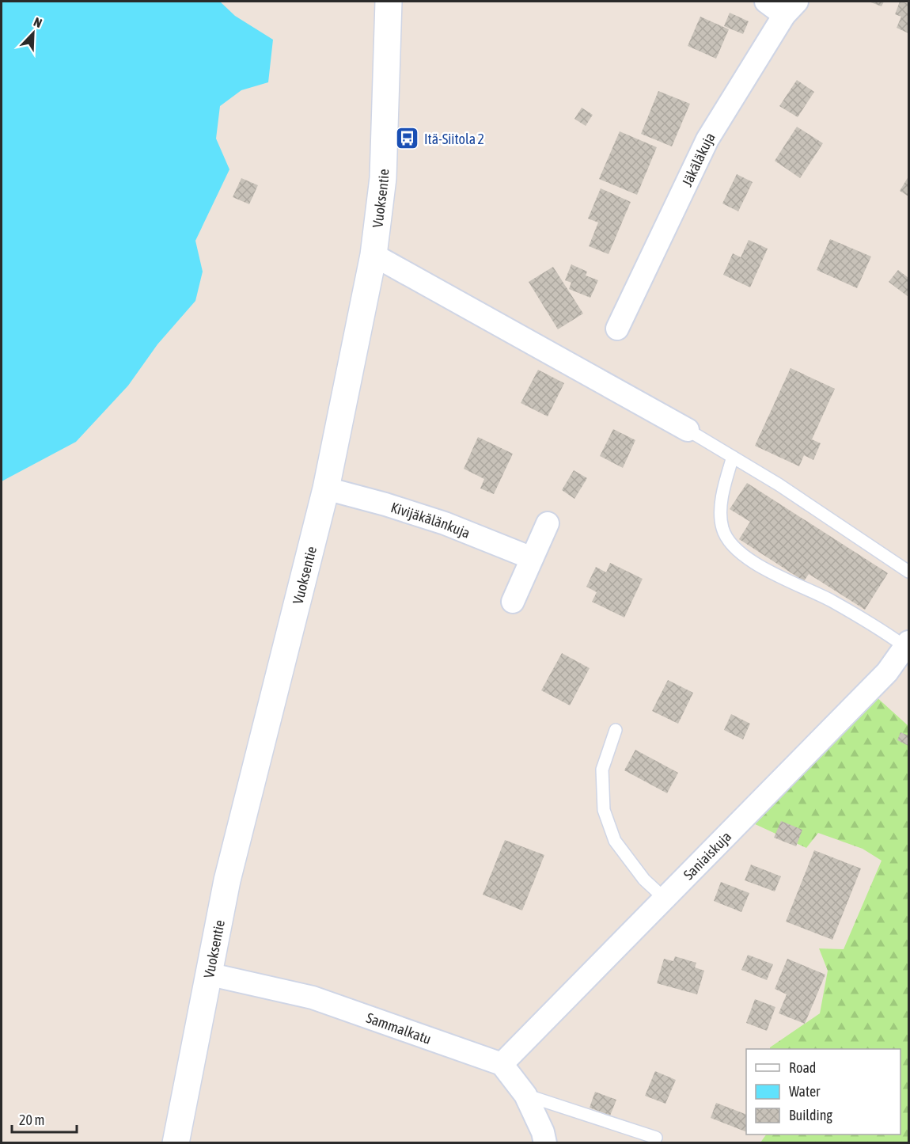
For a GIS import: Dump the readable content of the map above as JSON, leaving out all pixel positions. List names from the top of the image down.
{
  "streets": {
    "street": [
      "Jäkäläkuja",
      "Vuoksentie",
      "Kivijäkälänkuja",
      "Saniaiskuja",
      "Sammalkatu"
    ]
  },
  "crossings": [
    ["Vuoksentie", "Kivijäkälänkuja"],
    ["Vuoksentie", "Sammalkatu"],
    ["Saniaiskuja", "Sammalkatu"]
  ],
  "places": {
    "bus stop": ["Itä-Siitola 2"]
  },
  "legend": ["Road", "Water", "Building"],
  "scale_bar": "20 m",
  "north": "top right"
}
